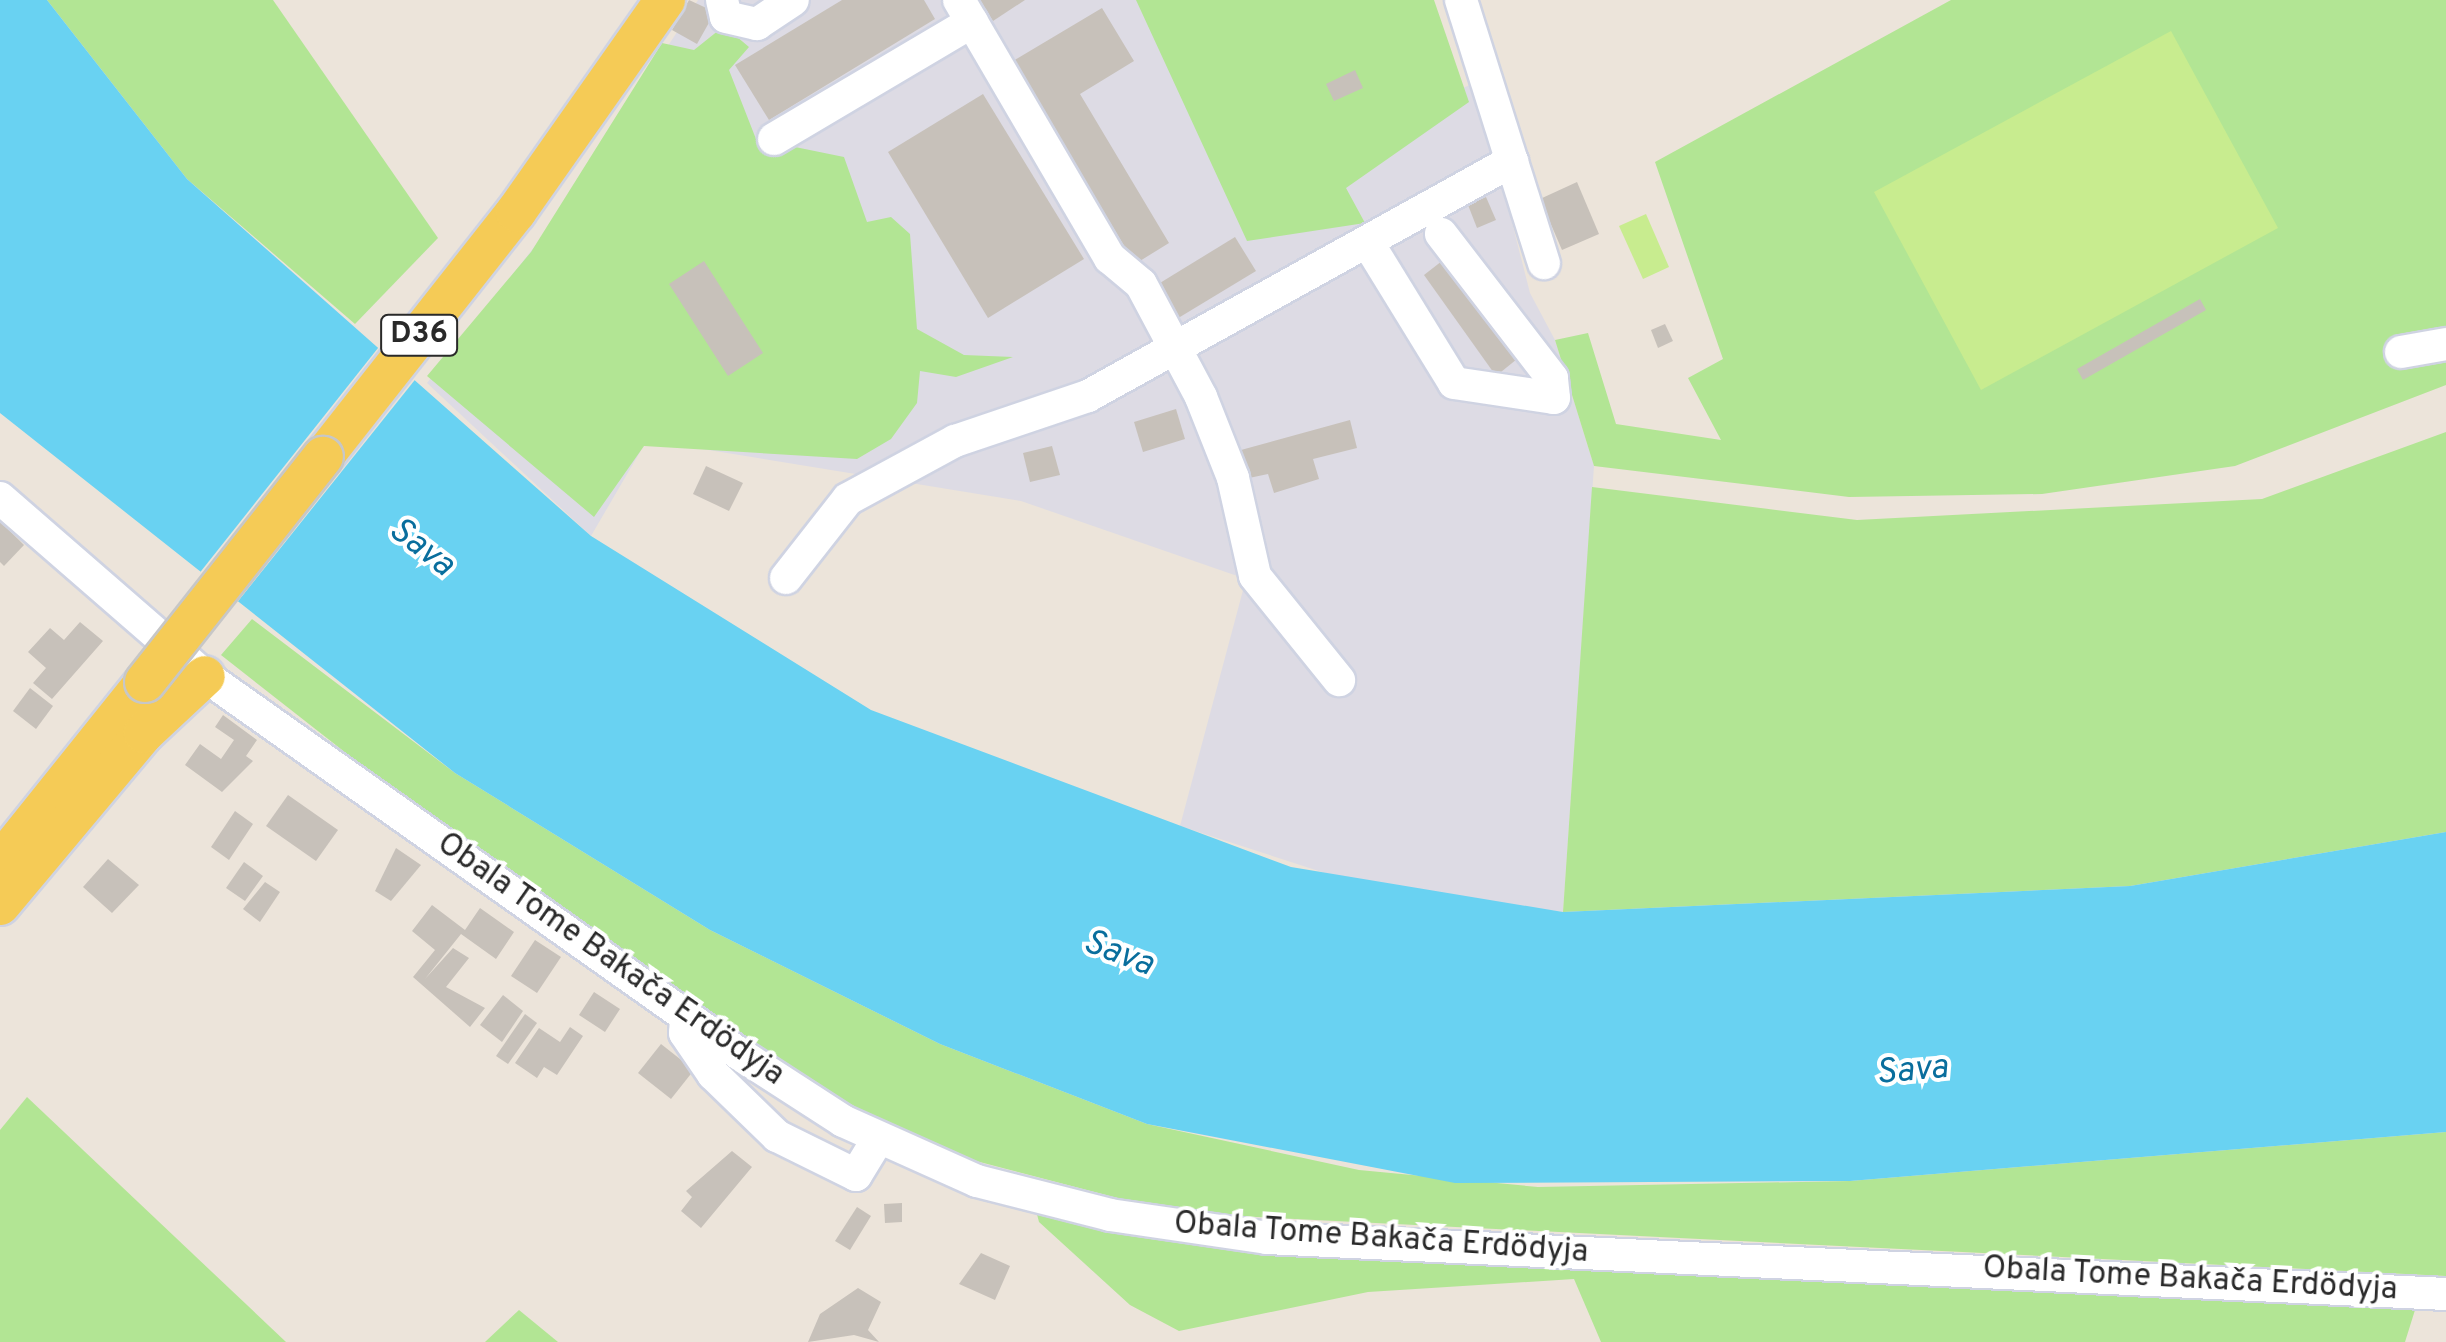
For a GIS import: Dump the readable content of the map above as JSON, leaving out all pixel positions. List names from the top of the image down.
{
  "streets": {
    "main road": ["D36"],
    "street": ["Obala Tome Bakača Erdödyja"]
  },
  "water": ["Sava"]
}
